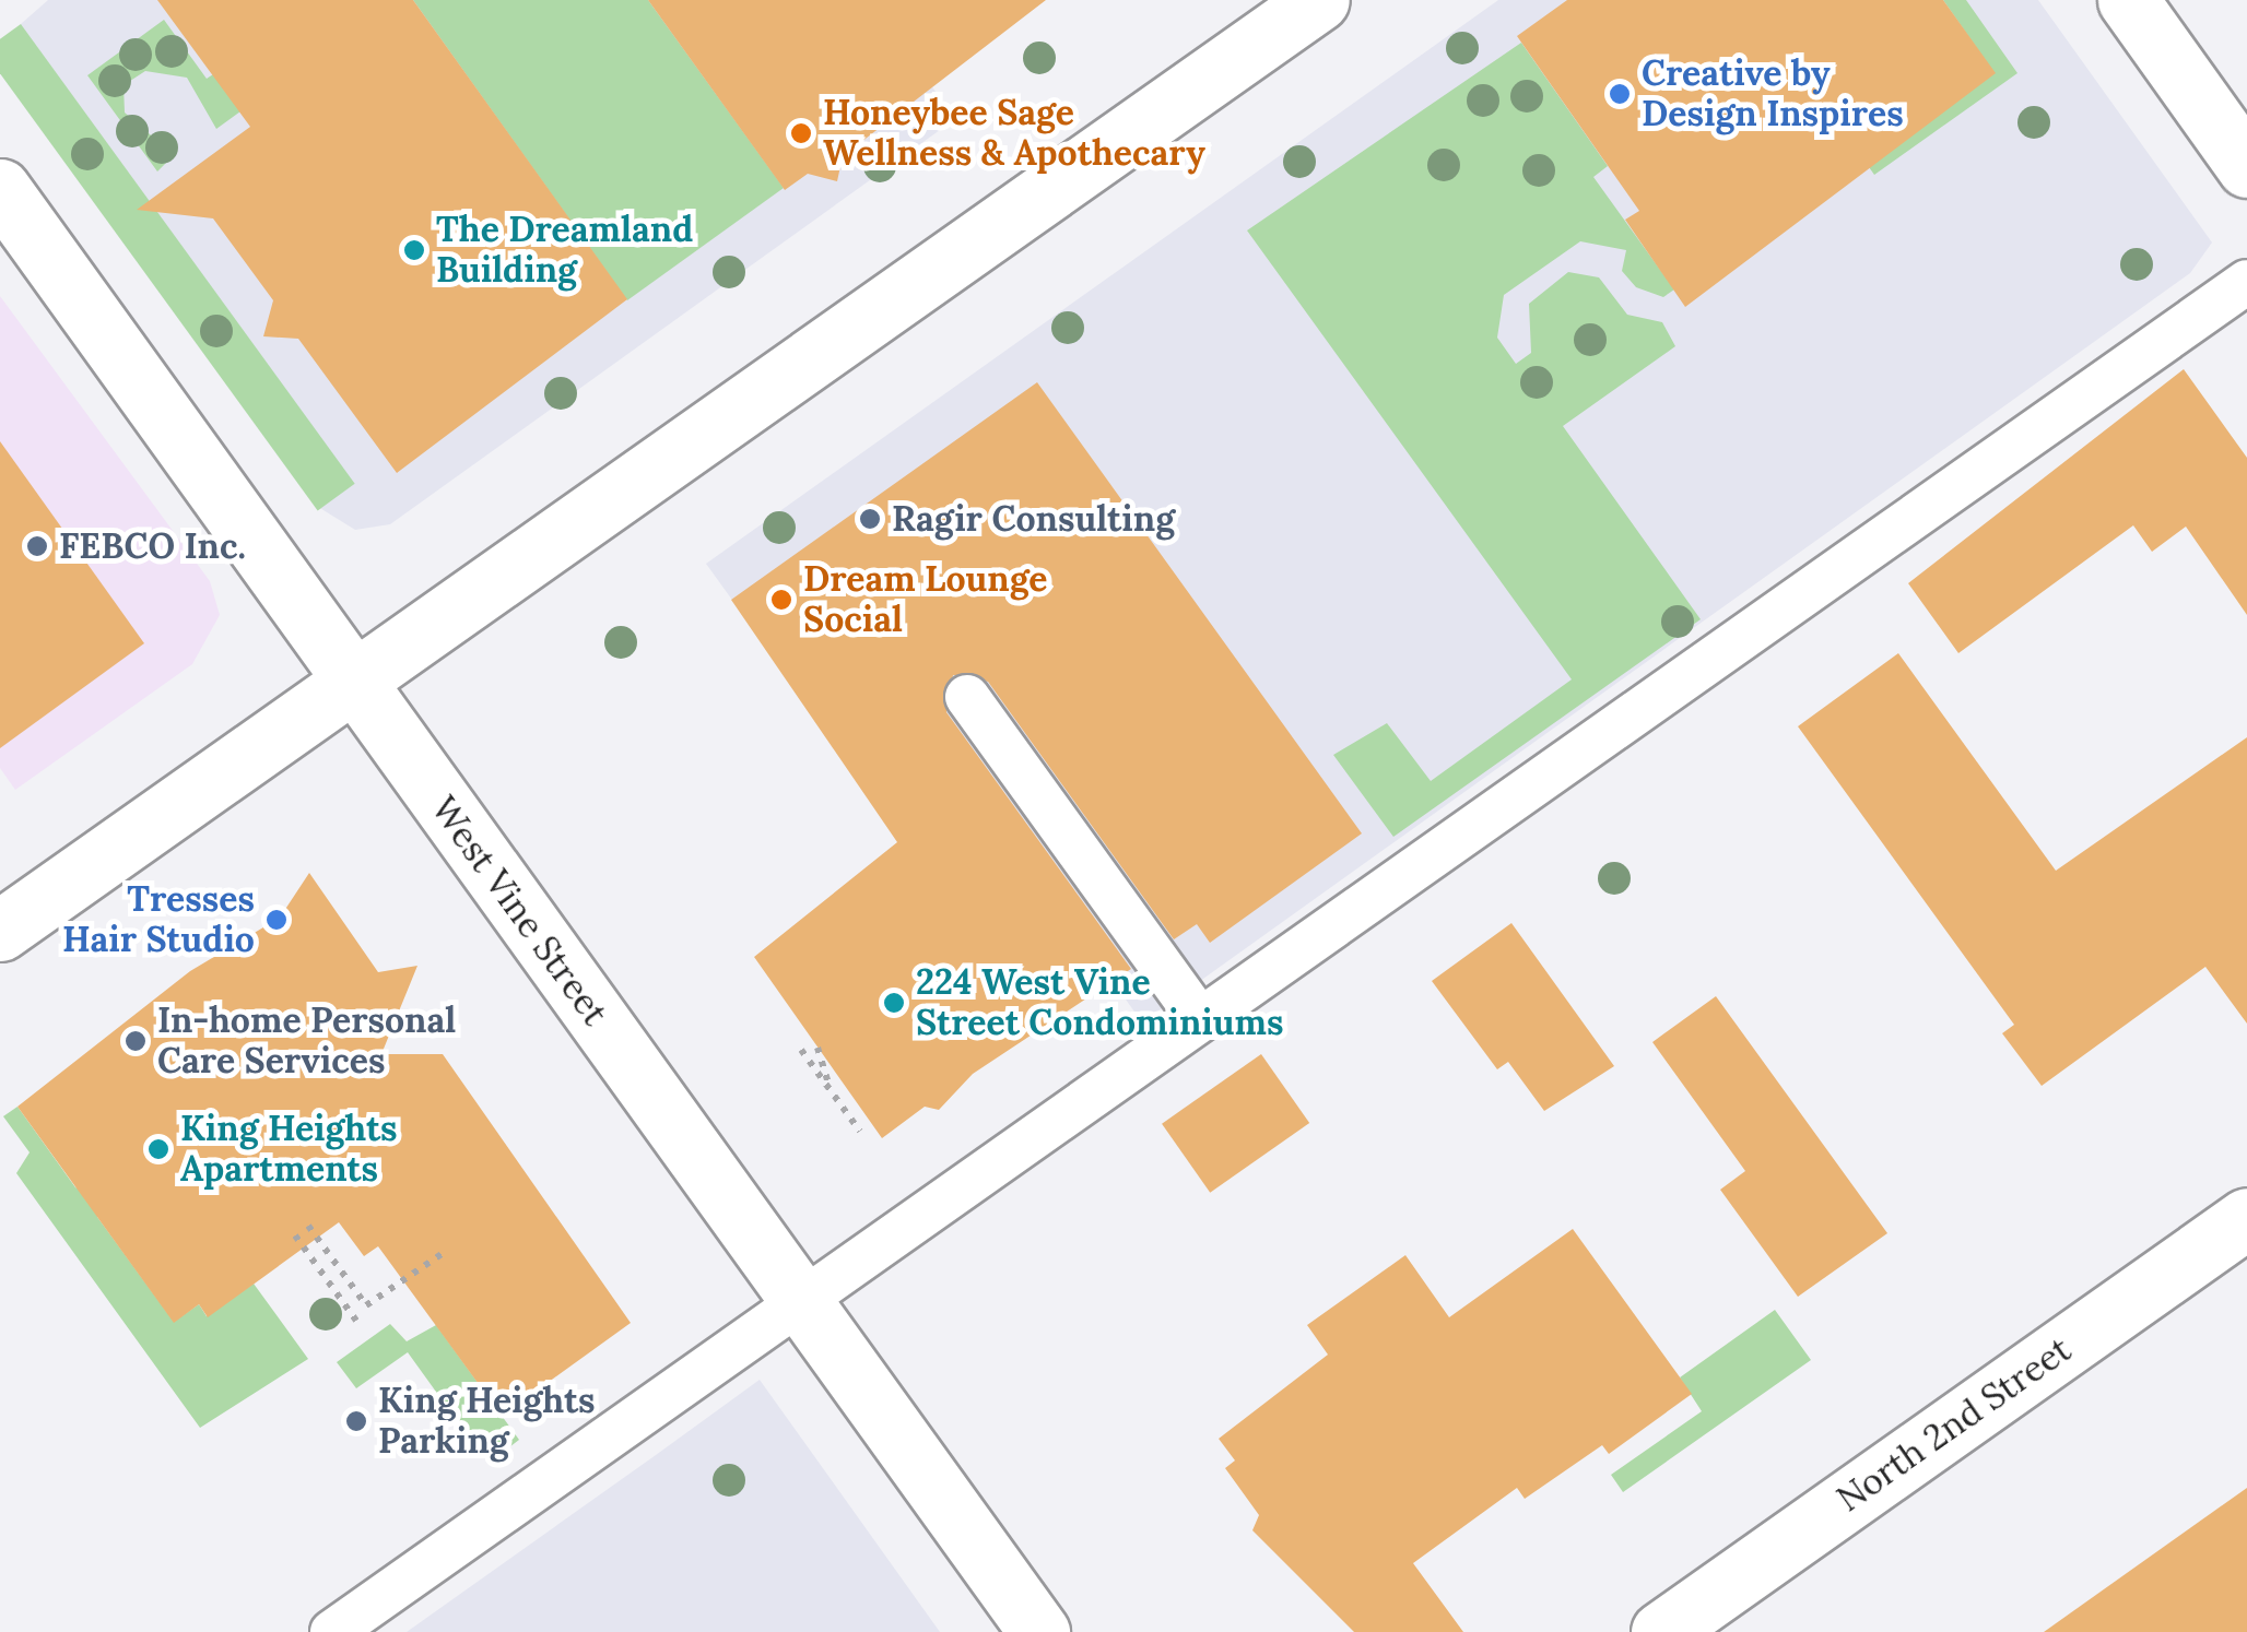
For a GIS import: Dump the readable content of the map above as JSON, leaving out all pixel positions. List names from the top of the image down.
{
  "streets": {
    "street": ["West Vine Street", "North 2nd Street"]
  },
  "places": [
    "Creative by Design Inspires",
    "Honeybee Sage Wellness & Apothecary",
    "The Dreamland Building",
    "Ragir Consulting",
    "FEBCO Inc.",
    "Dream Lounge Social",
    "Tresses Hair Studio",
    "224 West Vine Street Condominiums",
    "In-home Personal Care Services",
    "King Heights Apartments",
    "King Heights Parking"
  ]
}
